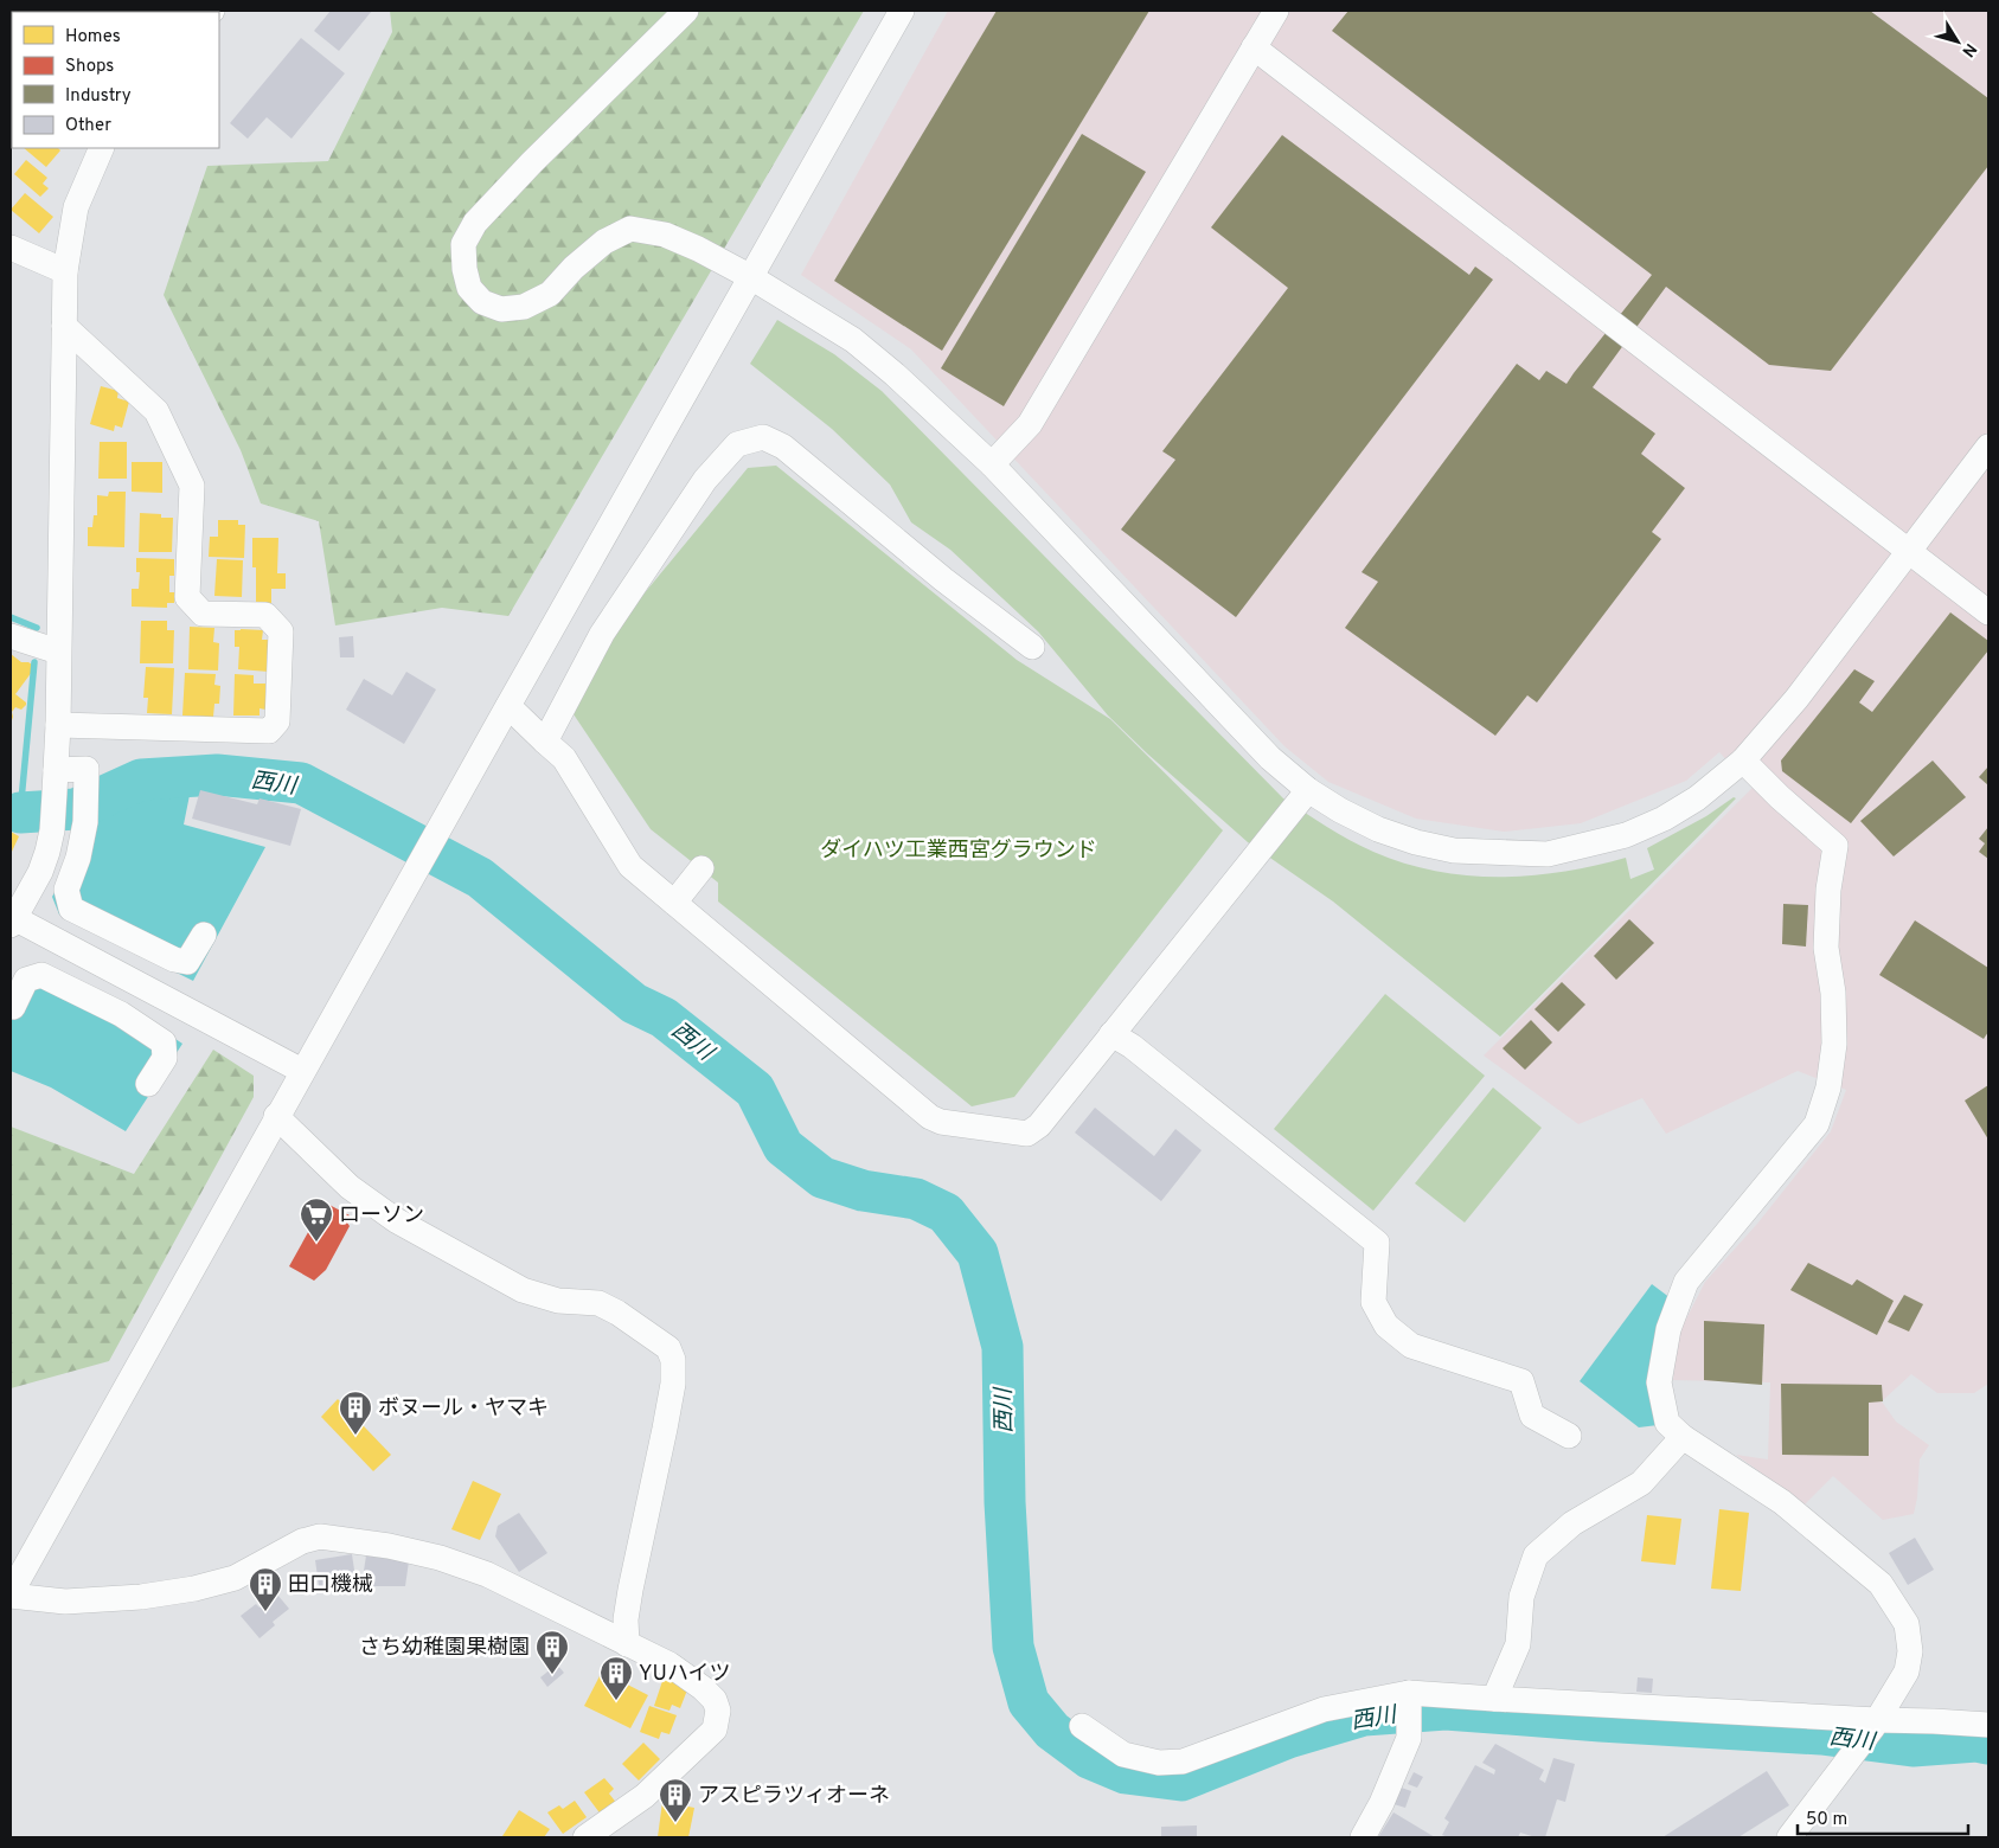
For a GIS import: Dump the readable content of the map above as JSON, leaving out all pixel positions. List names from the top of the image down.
{
  "water": ["西川"],
  "parks": ["ダイハツ工業西宮グラウンド"],
  "places": {
    "supermarket": ["ローソン"],
    "building": [
      "ボヌール・ヤマキ",
      "田口機械",
      "さち幼稚園果樹園",
      "YUハイツ",
      "アスピラツィオーネ"
    ]
  },
  "legend": [
    "Homes",
    "Shops",
    "Industry",
    "Other"
  ],
  "scale_bar": "50 m",
  "north": "bottom right"
}
